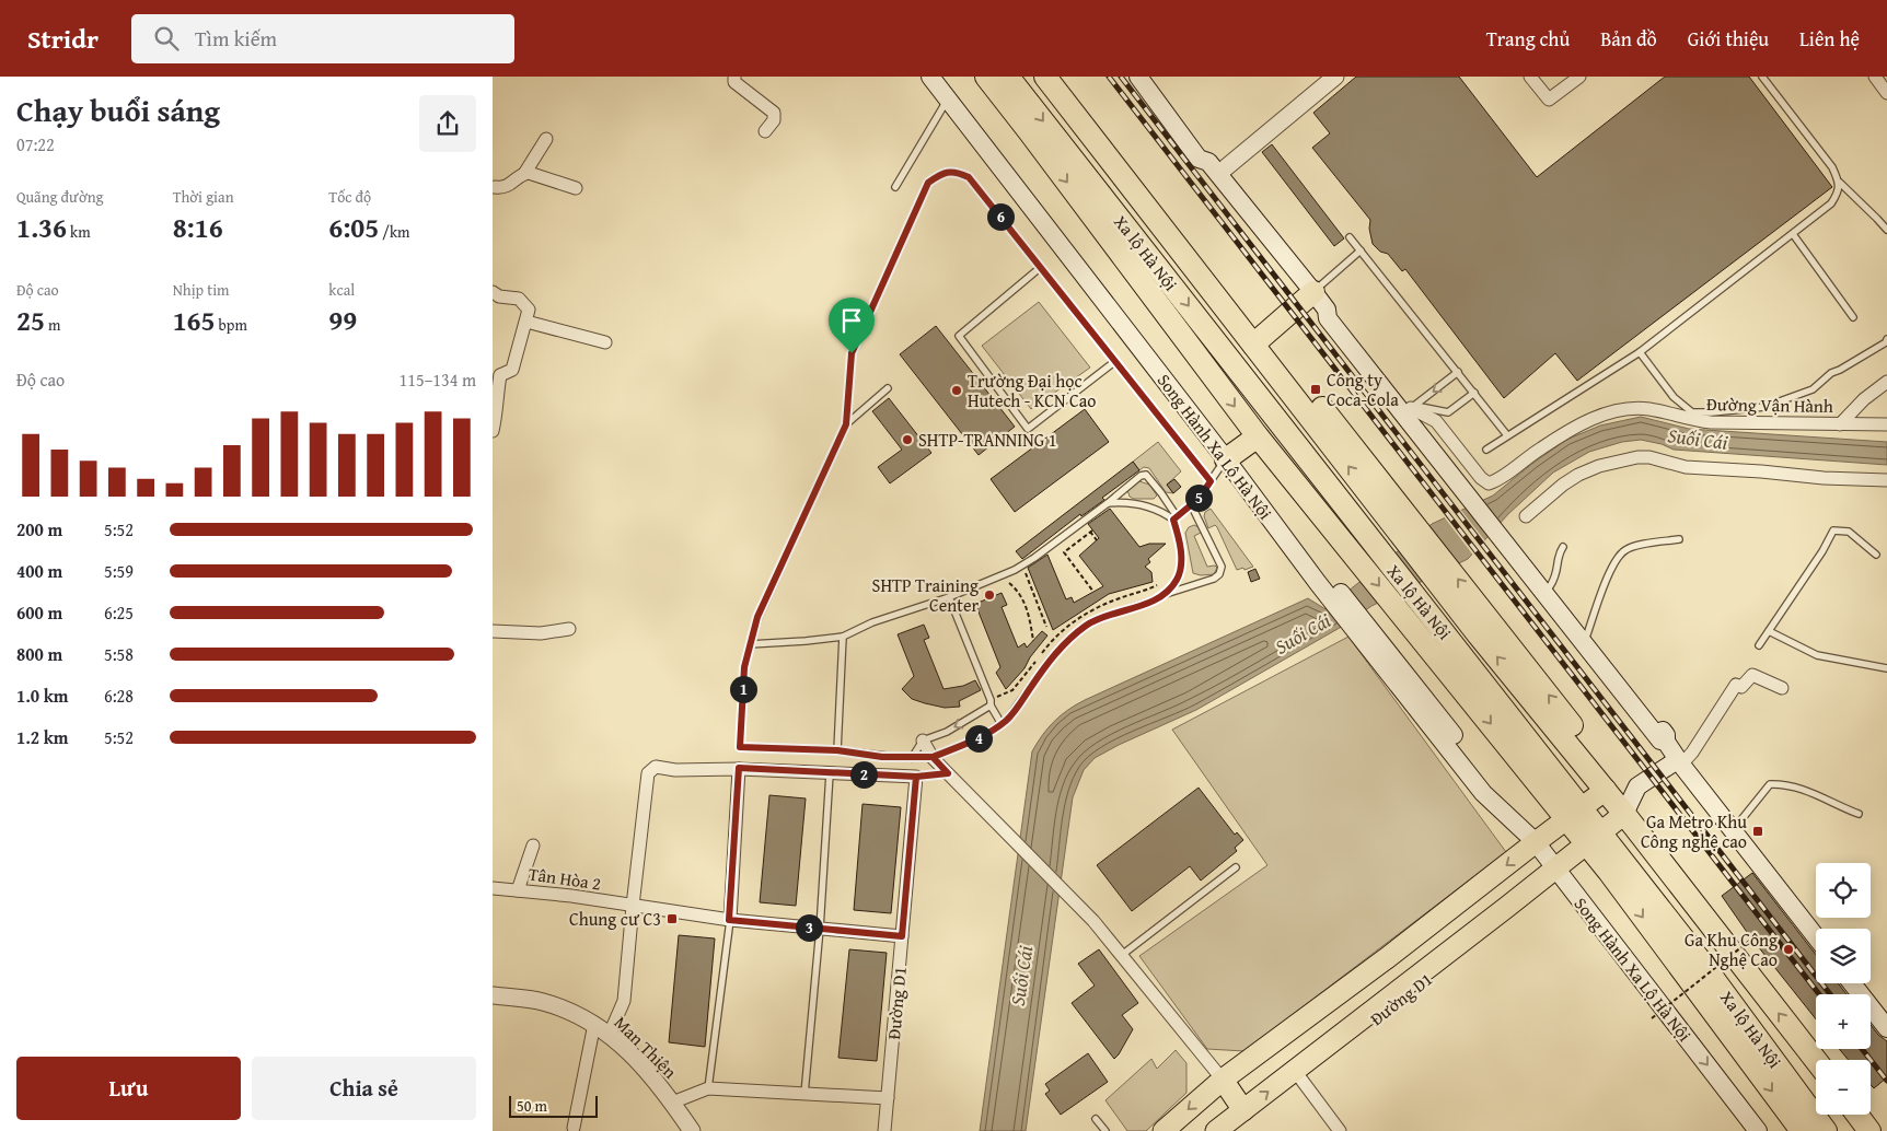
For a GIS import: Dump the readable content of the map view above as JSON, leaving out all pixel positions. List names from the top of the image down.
{
  "streets": {
    "highway": ["Xa lộ Hà Nội"],
    "main road": ["Song Hành Xa Lộ Hà Nội", "Đường D1"],
    "street": ["Đường Vận Hành", "Tân Hòa 2", "Man Thiện"]
  },
  "crossings": [
    ["Xa lộ Hà Nội", "Đường D1"],
    ["Song Hành Xa Lộ Hà Nội", "Đường D1"],
    ["Tân Hòa 2", "Đường D1"]
  ],
  "water": ["Suối Cái"],
  "places": {
    "transit": ["Công ty Coca-Cola", "Ga Metro Khu Công nghệ cao", "Chung cư C3"],
    "other": [
      "Trường Đại học Hutech - KCN Cao",
      "SHTP-TRANNING 1",
      "SHTP Training Center",
      "Ga Khu Công Nghệ Cao"
    ]
  },
  "scale_bar": "50 m",
  "page": {
    "header": "Stridr",
    "search": "Tìm kiếm",
    "nav": [
      "Trang chủ",
      "Bản đồ",
      "Giới thiệu",
      "Liên hệ"
    ],
    "heading": ["Chạy buổi sáng", "07:22"],
    "stats": [
      ["Quãng đường", "1.36 km"],
      ["Thời gian", "8:16"],
      ["Tốc độ", "6:05 /km"],
      ["Độ cao", "25 m"],
      ["Nhịp tim", "165 bpm"],
      ["kcal", "99"]
    ],
    "pins": [
      "6",
      "5",
      "1",
      "4",
      "2",
      "3"
    ],
    "chart": ["Độ cao", "115–134 m"],
    "list": [
      {
        "name": "200 m",
        "note": "5:52"
      },
      {
        "name": "400 m",
        "note": "5:59"
      },
      {
        "name": "600 m",
        "note": "6:25"
      },
      {
        "name": "800 m",
        "note": "5:58"
      },
      {
        "name": "1.0 km",
        "note": "6:28"
      },
      {
        "name": "1.2 km",
        "note": "5:52"
      }
    ],
    "map_buttons": ["+", "−"],
    "buttons": ["Lưu", "Chia sẻ"],
    "scale": "50 m"
  }
}
